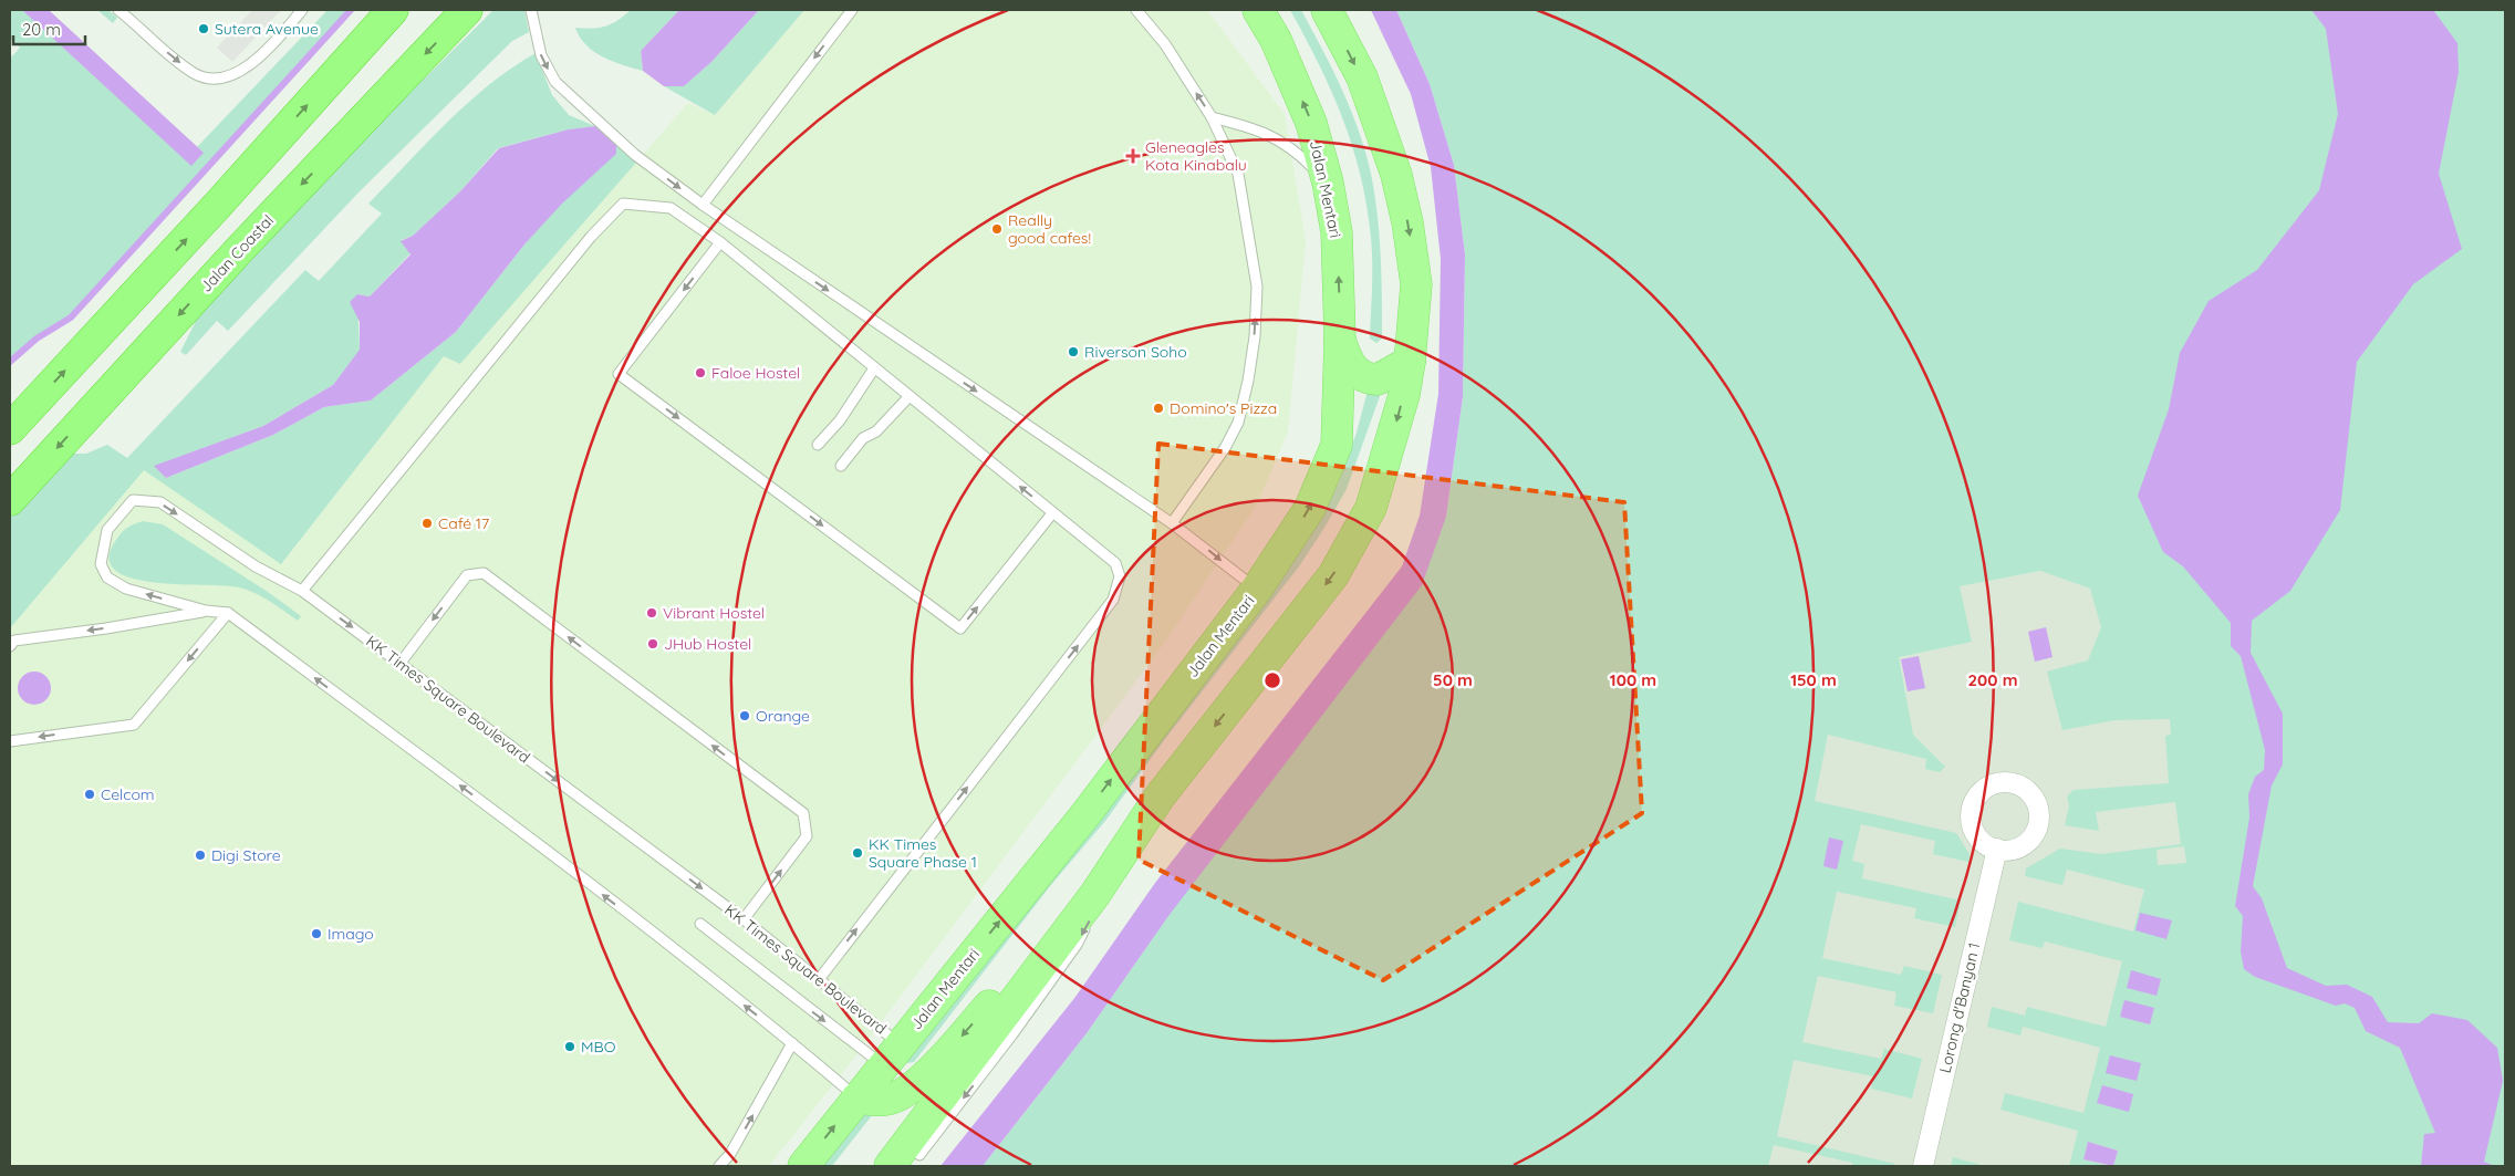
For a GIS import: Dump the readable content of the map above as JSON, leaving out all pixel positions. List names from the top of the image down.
{
  "streets": {
    "highway": ["Jalan Coastal"],
    "main road": ["Jalan Mentari"],
    "street": ["Lorong d'Banyan 1"],
    "lane": ["KK Times Square Boulevard"]
  },
  "crossings": [
    ["Jalan Mentari", "KK Times Square Boulevard"]
  ],
  "places": {
    "other": [
      "Sutera Avenue",
      "Really good cafes!",
      "Riverson Soho",
      "Faloe Hostel",
      "Domino's Pizza",
      "Café 17",
      "Vibrant Hostel",
      "JHub Hostel",
      "Orange",
      "Celcom",
      "KK Times Square Phase 1",
      "Digi Store",
      "Imago",
      "MBO"
    ],
    "health": ["Gleneagles Kota Kinabalu"]
  },
  "scale_bar": "20 m",
  "rings": [
    "50 m",
    "100 m",
    "150 m",
    "200 m"
  ]
}
